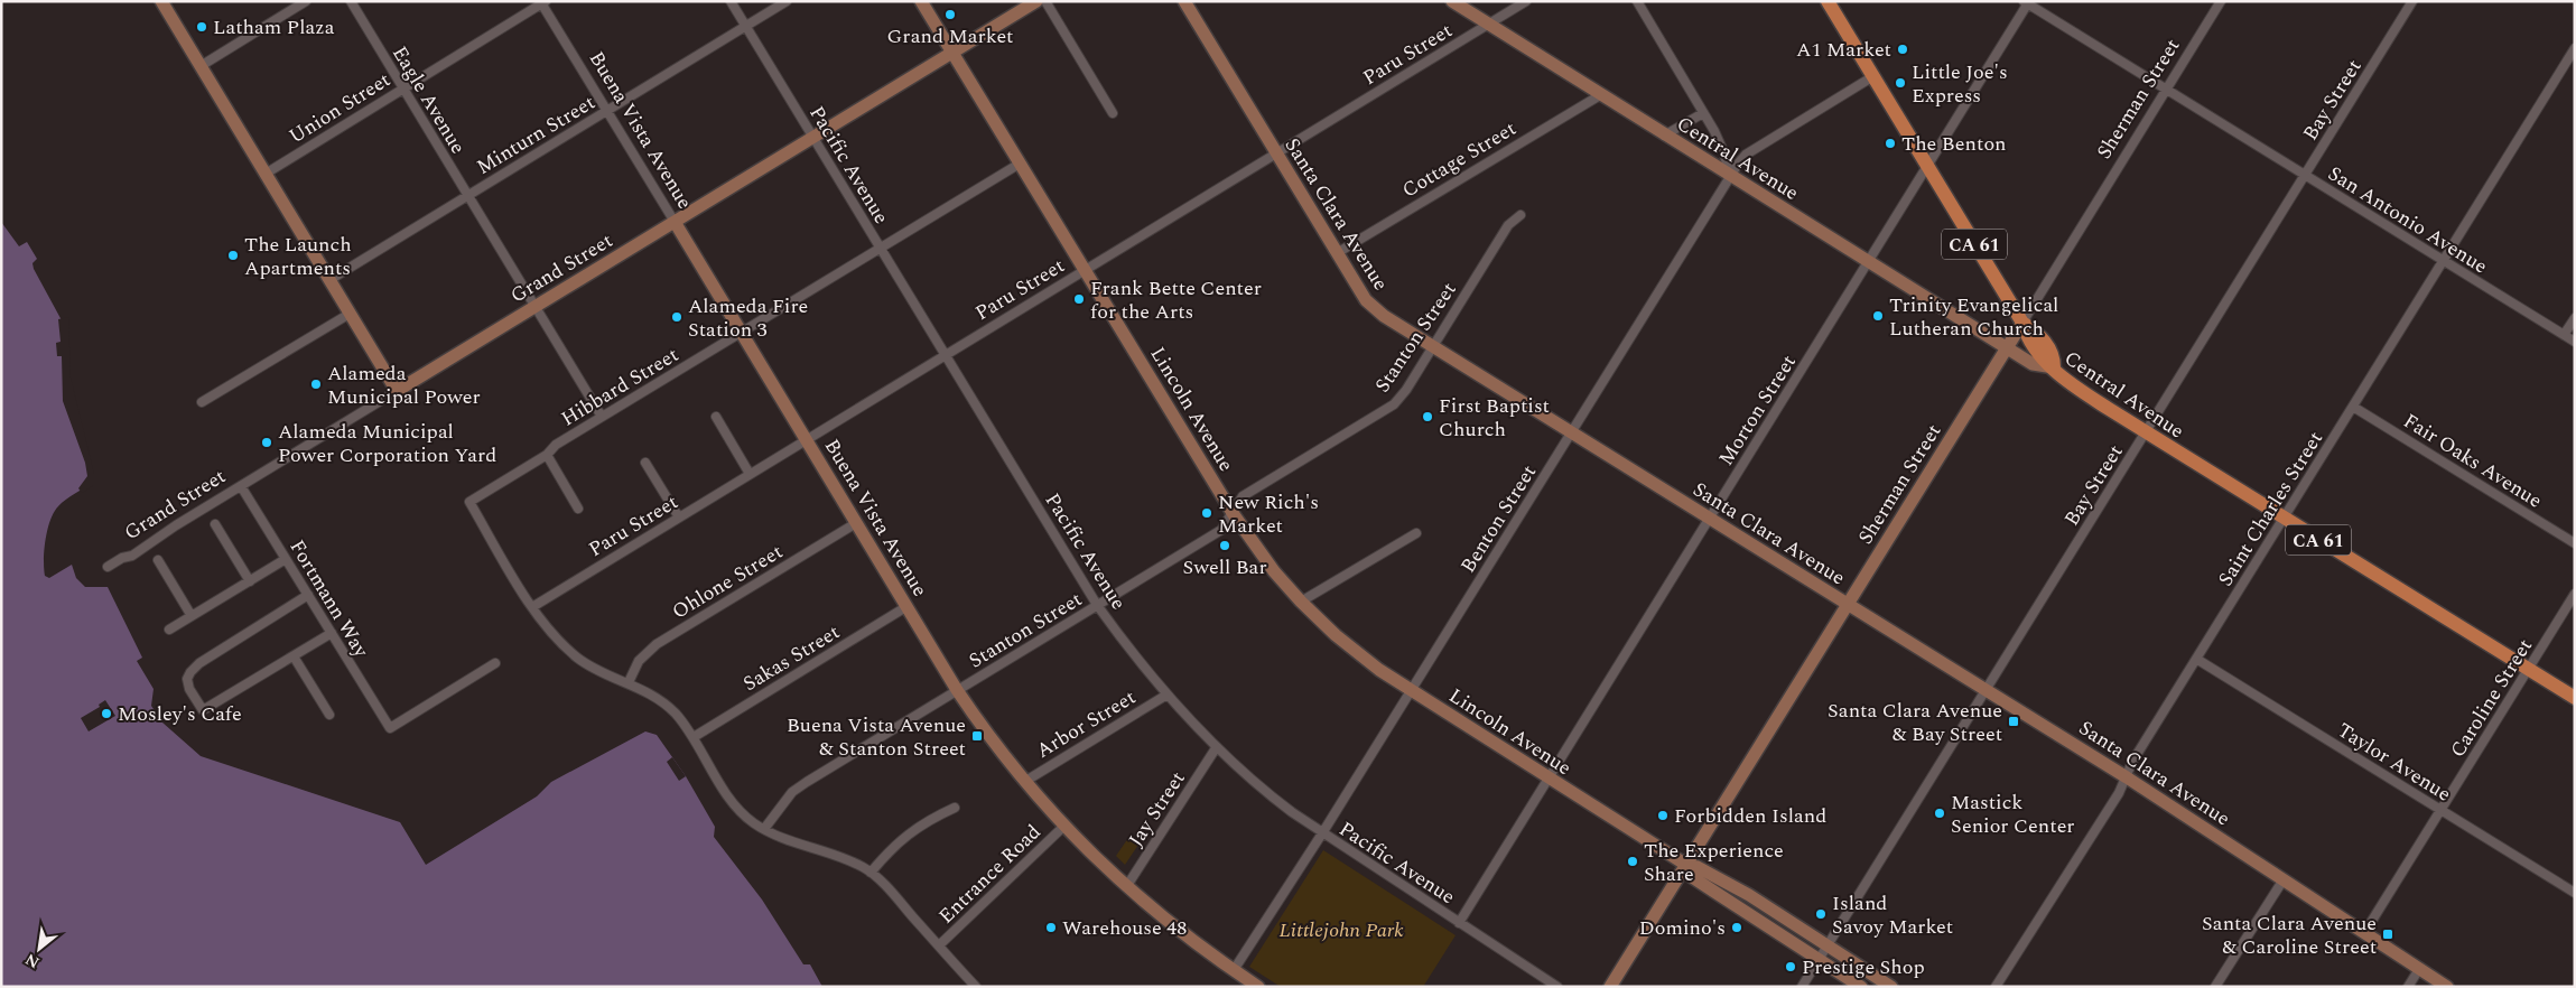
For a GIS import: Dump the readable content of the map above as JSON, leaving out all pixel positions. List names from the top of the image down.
{
  "streets": {
    "main road": ["Central Avenue", "CA 61"],
    "street": [
      "Paru Street",
      "Sherman Street",
      "Eagle Avenue",
      "Bay Street",
      "Union Street",
      "Buena Vista Avenue",
      "Minturn Street",
      "Cottage Street",
      "Pacific Avenue",
      "Santa Clara Avenue",
      "San Antonio Avenue",
      "Grand Street",
      "Stanton Street",
      "Hibbard Street",
      "Lincoln Avenue",
      "Morton Street",
      "Fair Oaks Avenue",
      "Saint Charles Street",
      "Benton Street",
      "Ohlone Street",
      "Fortmann Way",
      "Sakas Street",
      "Caroline Street",
      "Arbor Street",
      "Taylor Avenue",
      "Jay Street",
      "Entrance Road"
    ]
  },
  "crossings": [
    ["Paru Street", "Buena Vista Avenue"],
    ["Paru Street", "Central Avenue"],
    ["Paru Street", "Pacific Avenue"],
    ["Paru Street", "Santa Clara Avenue"],
    ["Paru Street", "Hibbard Street"],
    ["Paru Street", "Lincoln Avenue"],
    ["Sherman Street", "Central Avenue"],
    ["Sherman Street", "Santa Clara Avenue"],
    ["Sherman Street", "San Antonio Avenue"],
    ["Sherman Street", "CA 61"],
    ["Sherman Street", "Lincoln Avenue"],
    ["Eagle Avenue", "Union Street"],
    ["Eagle Avenue", "Minturn Street"],
    ["Eagle Avenue", "Grand Street"],
    ["Eagle Avenue", "Hibbard Street"],
    ["Bay Street", "Central Avenue"],
    ["Bay Street", "Santa Clara Avenue"],
    ["Bay Street", "San Antonio Avenue"],
    ["Bay Street", "Lincoln Avenue"],
    ["Union Street", "Buena Vista Avenue"],
    ["Buena Vista Avenue", "Minturn Street"],
    ["Buena Vista Avenue", "Grand Street"],
    ["Buena Vista Avenue", "Stanton Street"],
    ["Buena Vista Avenue", "Hibbard Street"],
    ["Buena Vista Avenue", "Benton Street"],
    ["Buena Vista Avenue", "Ohlone Street"],
    ["Buena Vista Avenue", "Sakas Street"],
    ["Buena Vista Avenue", "Arbor Street"],
    ["Buena Vista Avenue", "Jay Street"],
    ["Buena Vista Avenue", "Entrance Road"],
    ["Minturn Street", "Pacific Avenue"],
    ["Central Avenue", "Cottage Street"],
    ["Central Avenue", "CA 61"],
    ["Central Avenue", "Morton Street"],
    ["Central Avenue", "Saint Charles Street"],
    ["Central Avenue", "Benton Street"],
    ["Central Avenue", "Caroline Street"],
    ["Cottage Street", "Santa Clara Avenue"],
    ["Pacific Avenue", "Grand Street"],
    ["Pacific Avenue", "Stanton Street"],
    ["Pacific Avenue", "Hibbard Street"],
    ["Pacific Avenue", "Morton Street"],
    ["Pacific Avenue", "Benton Street"],
    ["Pacific Avenue", "Arbor Street"],
    ["Pacific Avenue", "Jay Street"],
    ["Santa Clara Avenue", "Stanton Street"],
    ["Santa Clara Avenue", "Morton Street"],
    ["Santa Clara Avenue", "Saint Charles Street"],
    ["Santa Clara Avenue", "Benton Street"],
    ["Santa Clara Avenue", "Caroline Street"],
    ["San Antonio Avenue", "Morton Street"],
    ["San Antonio Avenue", "Saint Charles Street"],
    ["CA 61", "Morton Street"],
    ["CA 61", "Benton Street"],
    ["Grand Street", "Lincoln Avenue"],
    ["Grand Street", "Fortmann Way"],
    ["Stanton Street", "Lincoln Avenue"],
    ["Hibbard Street", "Lincoln Avenue"],
    ["Lincoln Avenue", "Morton Street"],
    ["Lincoln Avenue", "Benton Street"],
    ["Fair Oaks Avenue", "Saint Charles Street"],
    ["Saint Charles Street", "Taylor Avenue"],
    ["Caroline Street", "Taylor Avenue"]
  ],
  "parks": ["Littlejohn Park"],
  "places": {
    "other": [
      "Grand Market",
      "Latham Plaza",
      "A1 Market",
      "Little Joe's Express",
      "The Benton",
      "The Launch Apartments",
      "Frank Bette Center for the Arts",
      "Trinity Evangelical Lutheran Church",
      "Alameda Fire Station 3",
      "Alameda Municipal Power",
      "First Baptist Church",
      "Alameda Municipal Power Corporation Yard",
      "New Rich's Market",
      "Swell Bar",
      "Mosley's Cafe",
      "Mastick Senior Center",
      "Forbidden Island",
      "The Experience Share",
      "Island Savoy Market",
      "Warehouse 48",
      "Domino's",
      "Prestige Shop"
    ],
    "transit": ["Santa Clara Avenue & Bay Street", "Buena Vista Avenue & Stanton Street", "Santa Clara Avenue & Caroline Street"]
  },
  "north": "bottom left"
}
